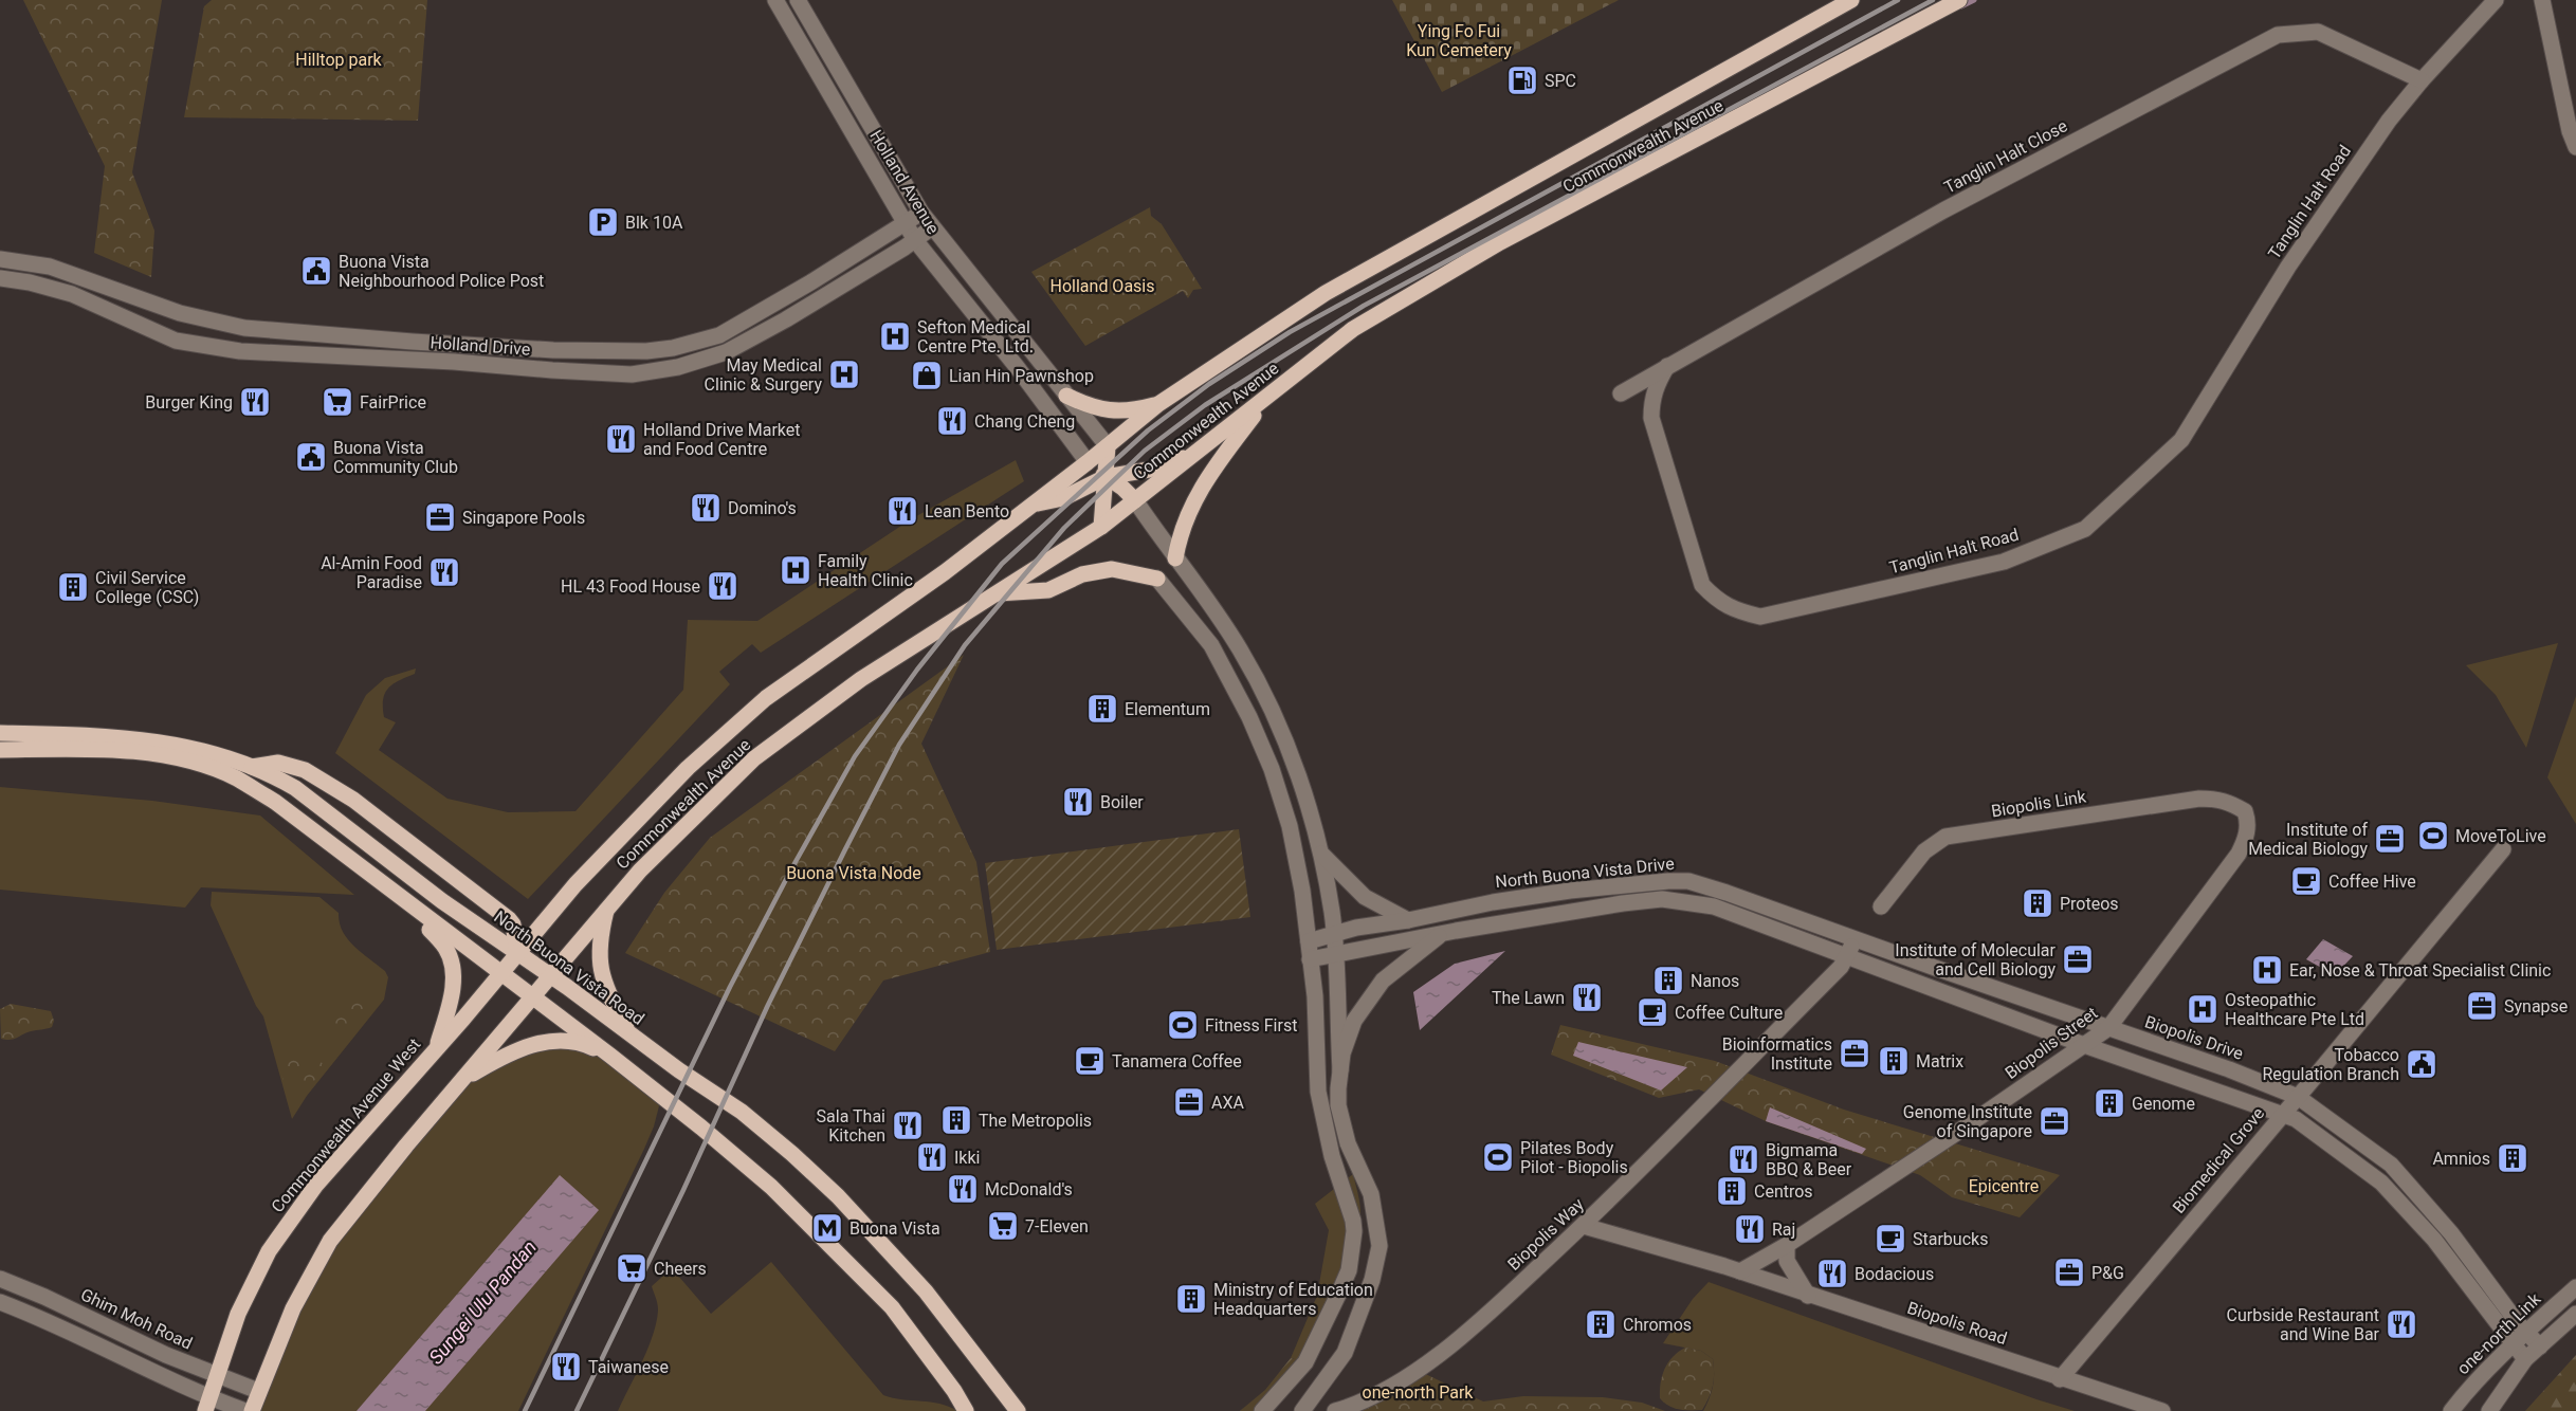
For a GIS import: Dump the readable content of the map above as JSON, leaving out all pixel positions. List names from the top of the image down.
{
  "streets": {
    "main road": ["Commonwealth Avenue", "North Buona Vista Road", "Commonwealth Avenue West"],
    "street": [
      "Tanglin Halt Close",
      "Holland Avenue",
      "Tanglin Halt Road",
      "Holland Drive",
      "Biopolis Link",
      "North Buona Vista Drive",
      "Biopolis Drive",
      "Biopolis Street",
      "Biomedical Grove",
      "Biopolis Way",
      "Ghim Moh Road",
      "Biopolis Road",
      "one-north Link"
    ]
  },
  "crossings": [
    ["Commonwealth Avenue", "Holland Avenue"],
    ["Commonwealth Avenue", "North Buona Vista Road"],
    ["Commonwealth Avenue", "Commonwealth Avenue West"],
    ["Tanglin Halt Close", "Tanglin Halt Road"],
    ["Holland Avenue", "Holland Drive"],
    ["Biopolis Link", "Biopolis Street"],
    ["North Buona Vista Drive", "Biopolis Drive"],
    ["North Buona Vista Drive", "Biopolis Way"],
    ["North Buona Vista Road", "Commonwealth Avenue West"],
    ["Biopolis Drive", "Biopolis Street"],
    ["Biopolis Drive", "Biomedical Grove"],
    ["Biopolis Drive", "Biopolis Way"],
    ["Biopolis Drive", "one-north Link"],
    ["Biopolis Street", "Biopolis Road"],
    ["Commonwealth Avenue West", "Ghim Moh Road"],
    ["Biomedical Grove", "Biopolis Road"]
  ],
  "water": ["Sungei Ulu Pandan"],
  "parks": [
    "Ying Fo Fui Kun Cemetery",
    "Hilltop park",
    "Holland Oasis",
    "Buona Vista Node",
    "Epicentre",
    "one-north Park"
  ],
  "places": {
    "fuel station": ["SPC"],
    "parking": ["Blk 10A"],
    "public building": ["Buona Vista Neighbourhood Police Post", "Buona Vista Community Club", "Tobacco Regulation Branch"],
    "hospital": [
      "Sefton Medical Centre Pte. Ltd.",
      "May Medical Clinic & Surgery",
      "Family Health Clinic",
      "Ear, Nose & Throat Specialist Clinic",
      "Osteopathic Healthcare Pte Ltd"
    ],
    "shop": ["Lian Hin Pawnshop"],
    "restaurant": [
      "Burger King",
      "Chang Cheng",
      "Holland Drive Market and Food Centre",
      "Domino's",
      "Lean Bento",
      "Al-Amin Food Paradise",
      "HL 43 Food House",
      "Boiler",
      "The Lawn",
      "Sala Thai Kitchen",
      "Ikki",
      "Bigmama BBQ & Beer",
      "McDonald's",
      "Raj",
      "Bodacious",
      "Curbside Restaurant and Wine Bar",
      "Taiwanese"
    ],
    "supermarket": ["FairPrice", "7-Eleven", "Cheers"],
    "office": [
      "Singapore Pools",
      "Institute of Medical Biology",
      "Institute of Molecular and Cell Biology",
      "Synapse",
      "Bioinformatics Institute",
      "AXA",
      "Genome Institute of Singapore",
      "P&G"
    ],
    "building": [
      "Civil Service College (CSC)",
      "Elementum",
      "Proteos",
      "Nanos",
      "Matrix",
      "Genome",
      "The Metropolis",
      "Amnios",
      "Centros",
      "Ministry of Education Headquarters",
      "Chromos"
    ],
    "sports": ["MoveToLive", "Fitness First", "Pilates Body Pilot - Biopolis"],
    "cafe": [
      "Coffee Hive",
      "Coffee Culture",
      "Tanamera Coffee",
      "Starbucks"
    ],
    "metro station": ["Buona Vista"]
  }
}
